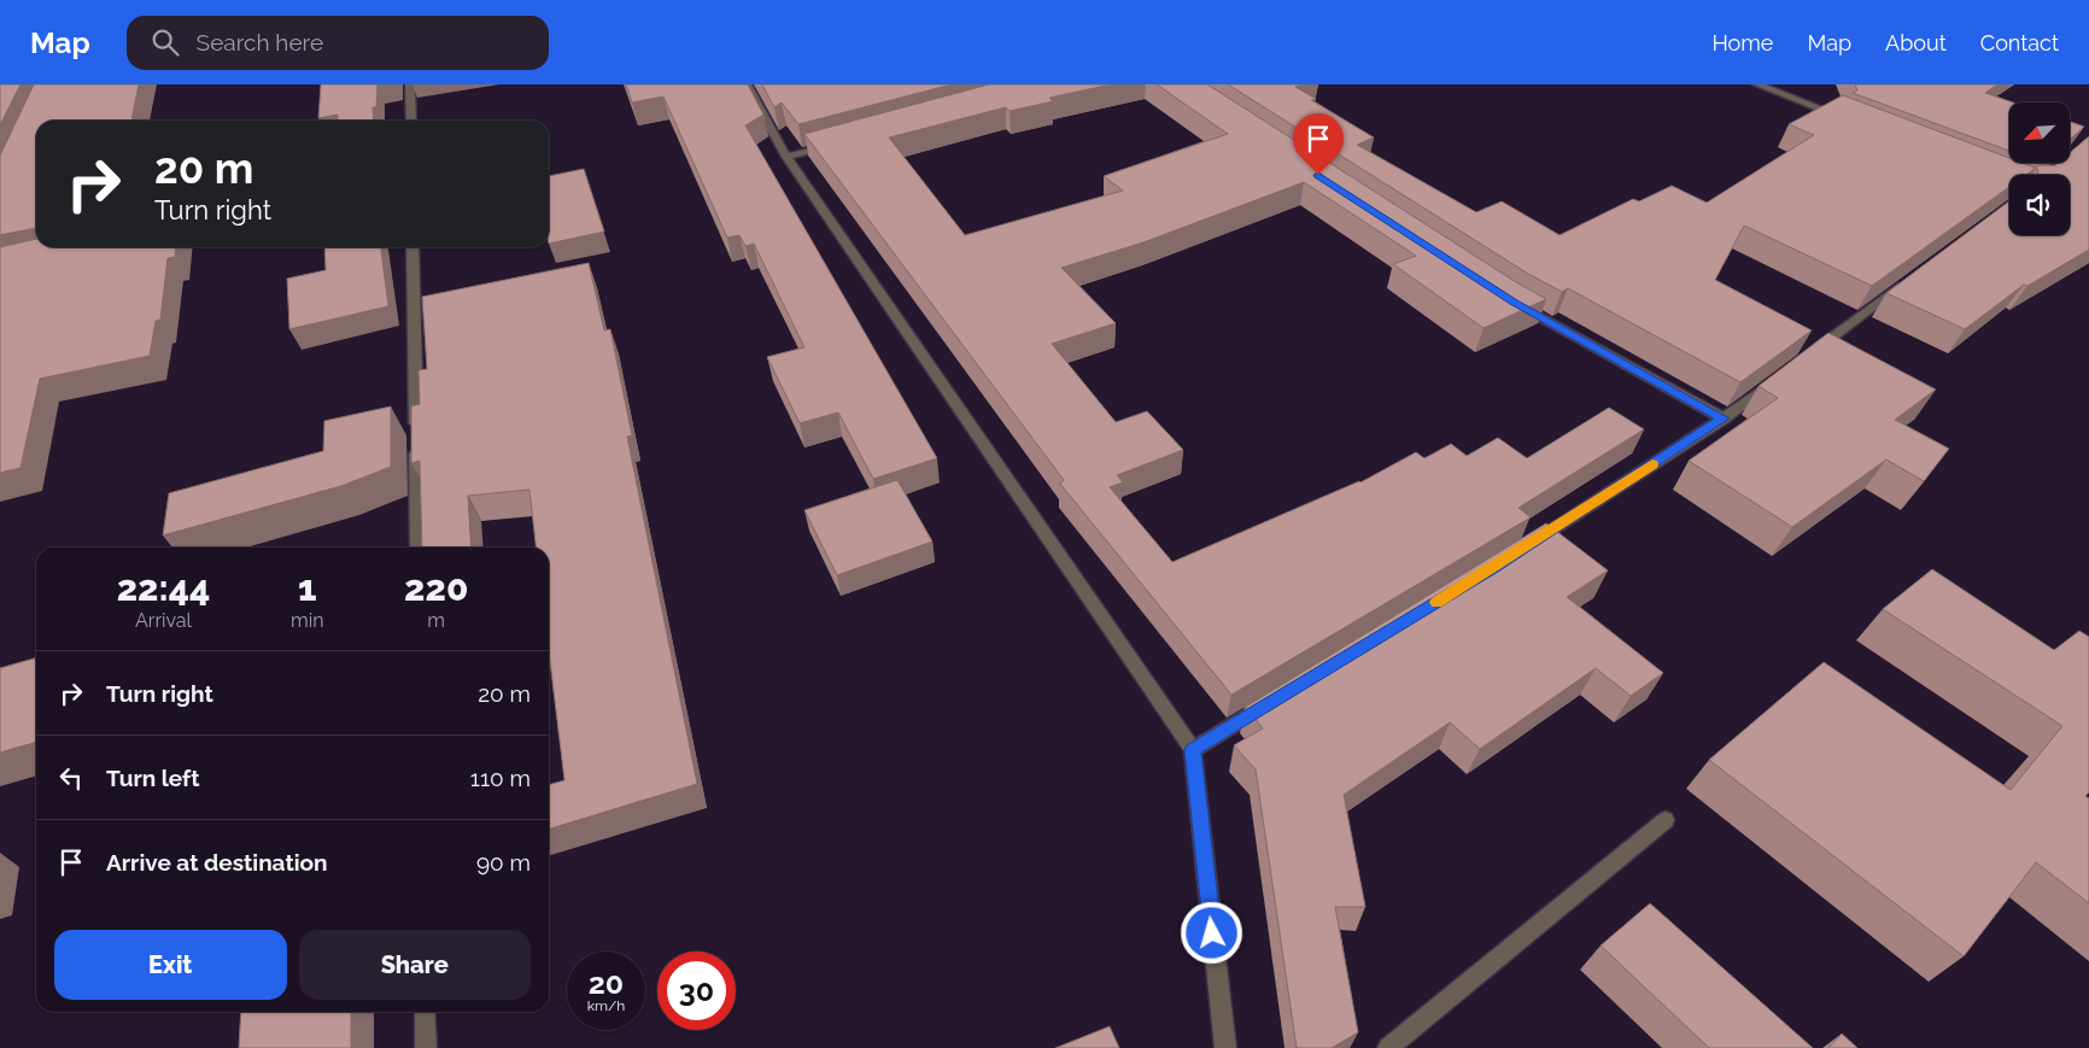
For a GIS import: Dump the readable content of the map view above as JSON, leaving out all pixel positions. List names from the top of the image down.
{
  "north": "bottom left",
  "page": {
    "header": "Map",
    "search": "Search here",
    "nav": [
      "Home",
      "Map",
      "About",
      "Contact"
    ],
    "turn": ["20 m", "Turn right"],
    "eta": [
      "22:44",
      "Arrival",
      "1",
      "min",
      "220",
      "m"
    ],
    "list": [
      {
        "name": "Turn right",
        "value": "20 m"
      },
      {
        "name": "Turn left",
        "value": "110 m"
      },
      {
        "name": "Arrive at destination",
        "value": "90 m"
      }
    ],
    "buttons": ["Exit", "Share"],
    "speed": "20 km/h",
    "limit": "30"
  }
}
